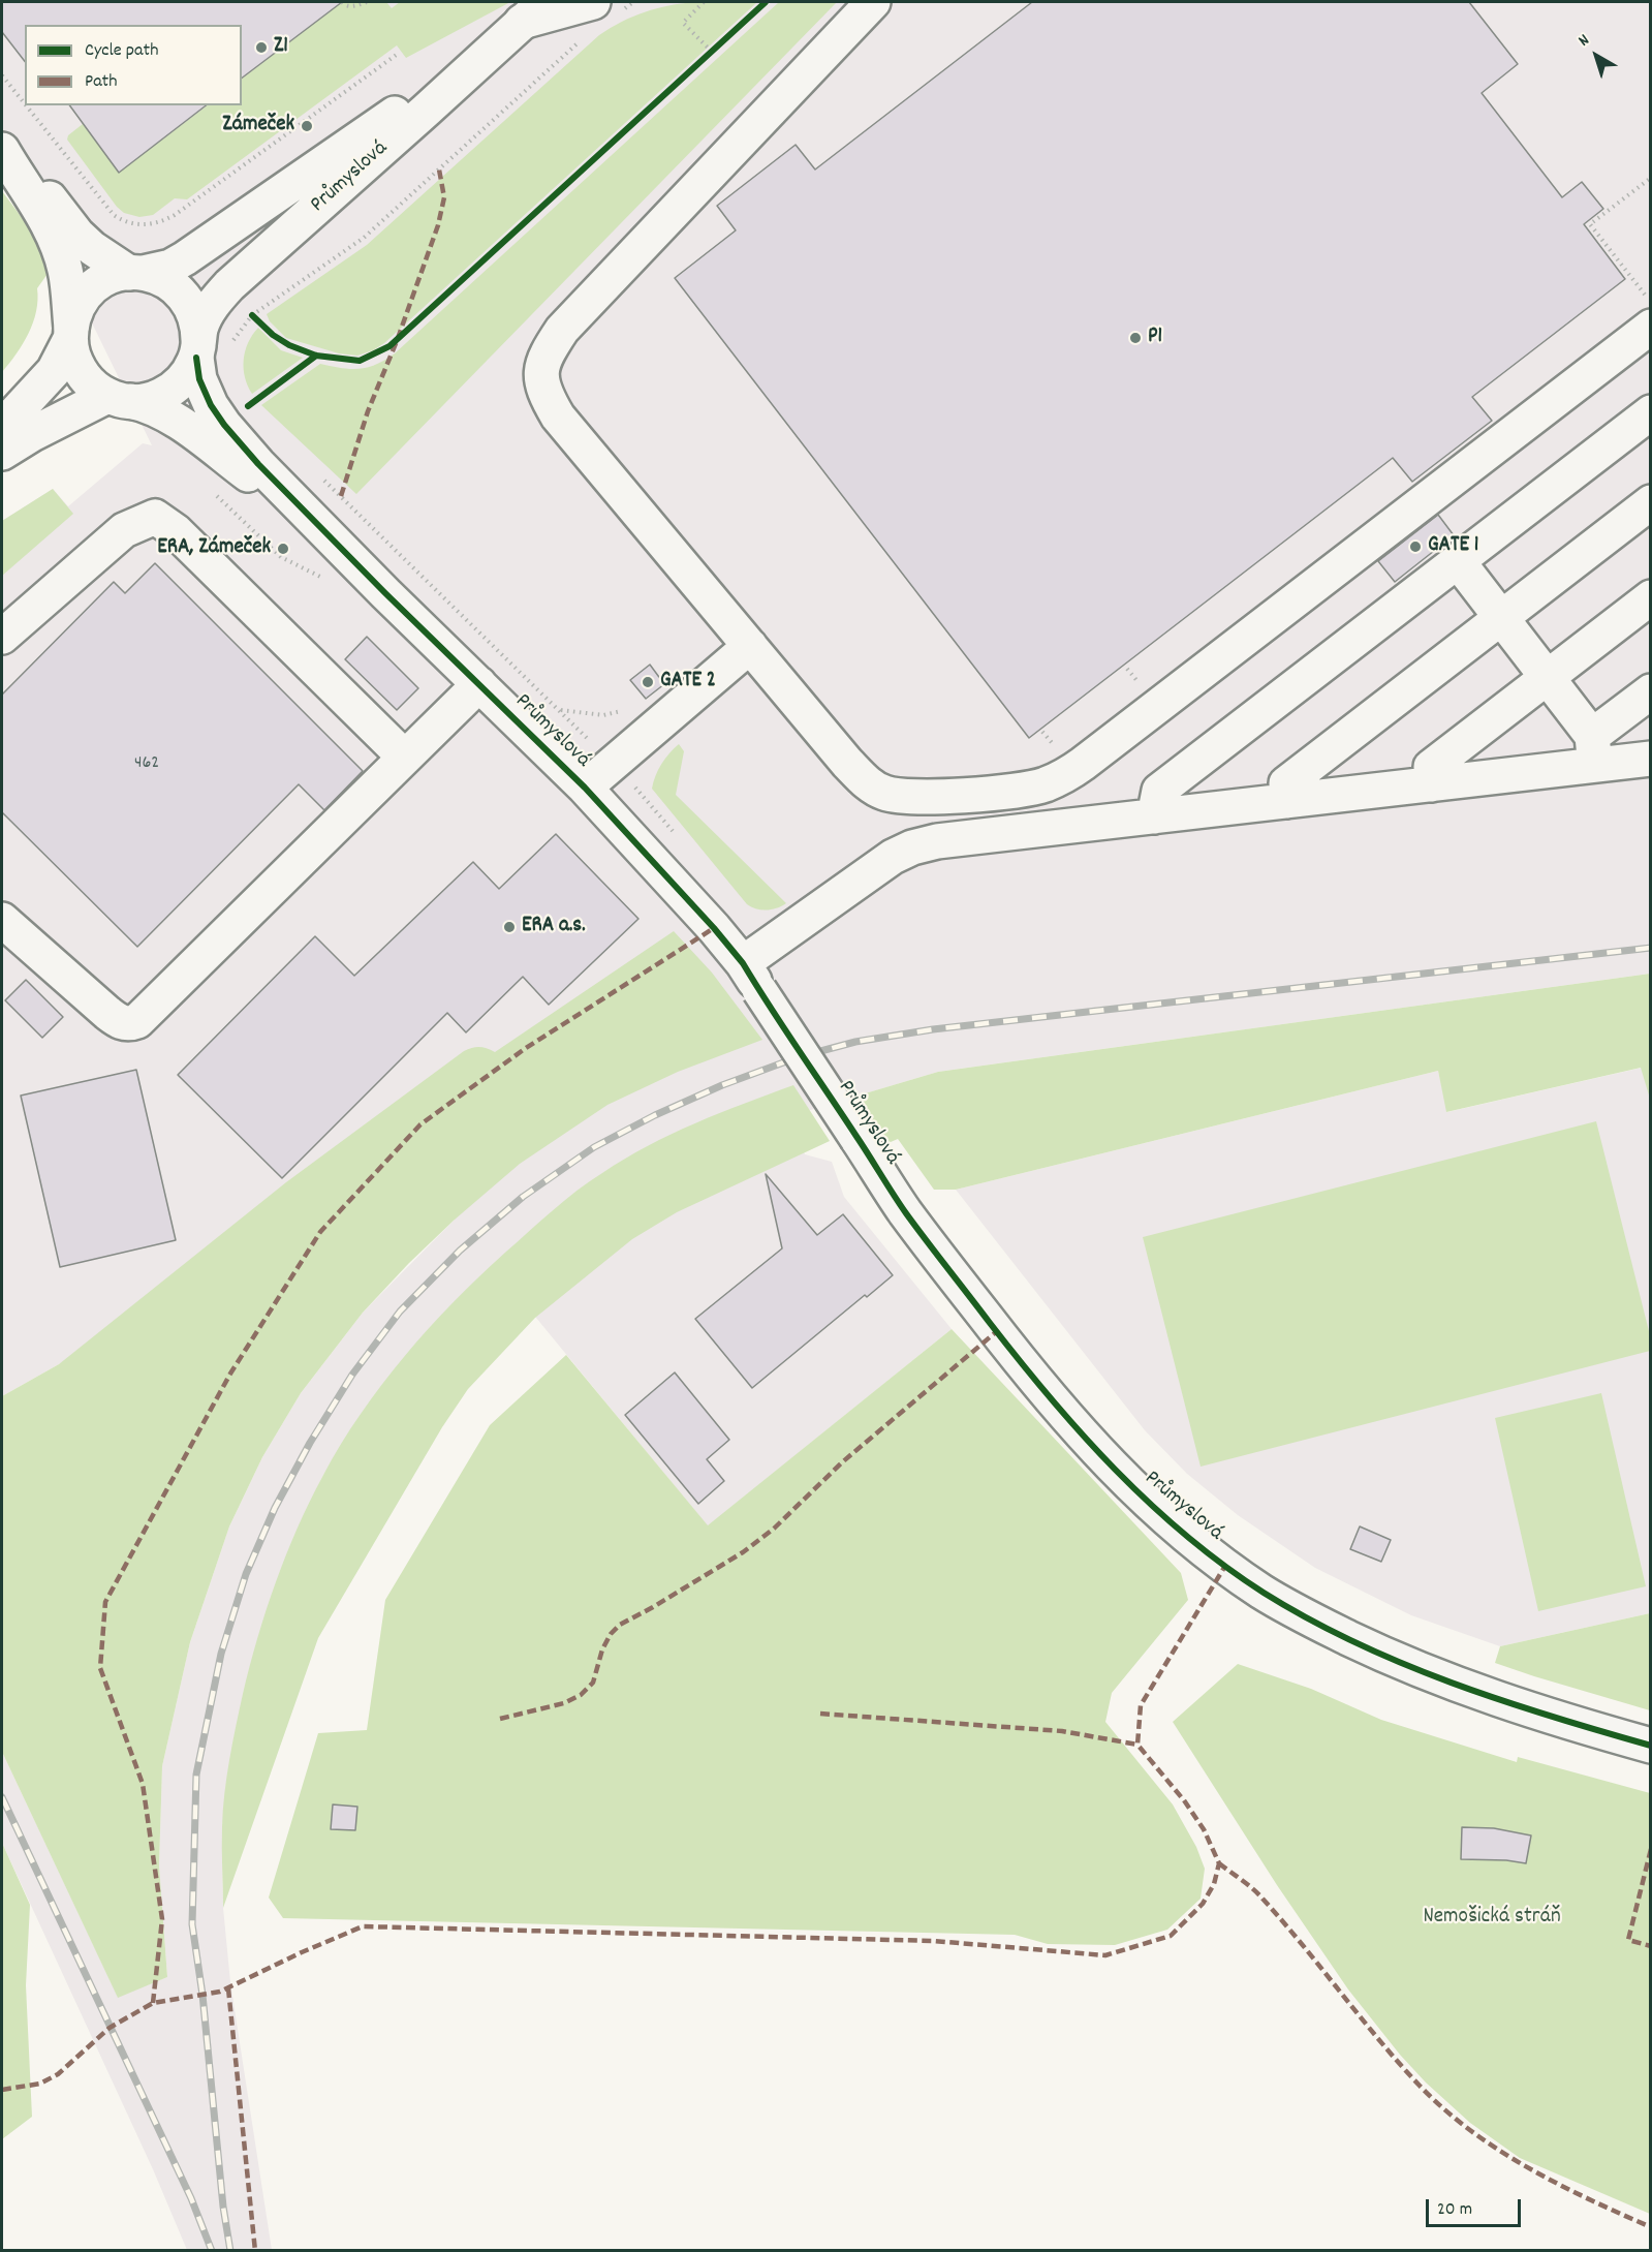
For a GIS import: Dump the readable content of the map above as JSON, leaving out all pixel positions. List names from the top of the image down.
{
  "streets": {
    "street": ["Průmyslová"]
  },
  "parks": ["Nemošická stráň"],
  "places": [
    "Z1",
    "Zámeček",
    "P1",
    "GATE 1",
    "ERA, Zámeček",
    "GATE 2",
    "ERA a.s."
  ],
  "house_numbers": ["462"],
  "legend": ["Cycle path", "Path"],
  "scale_bar": "20 m",
  "north": "top left"
}
